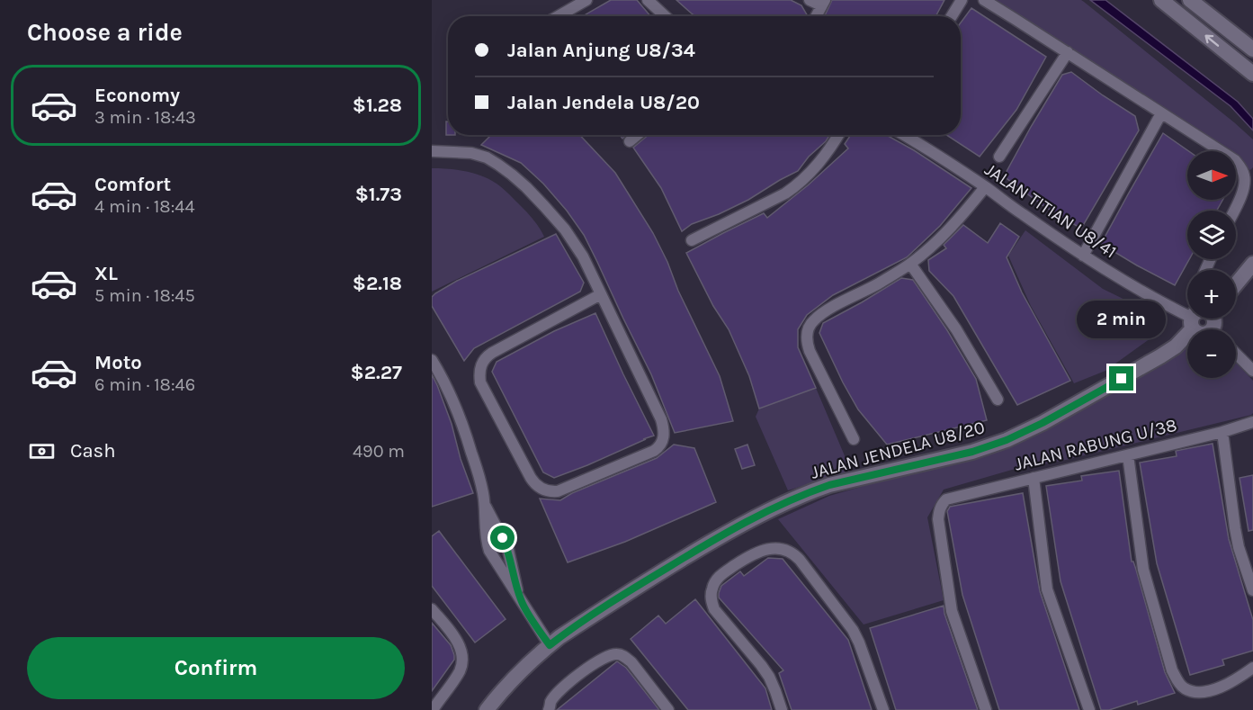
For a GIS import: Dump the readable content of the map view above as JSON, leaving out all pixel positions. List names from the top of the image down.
{
  "streets": {
    "street": ["JALAN TITIAN U8/41", "JALAN RABUNG U/38", "JALAN JENDELA U8/20"]
  },
  "crossings": [
    ["JALAN TITIAN U8/41", "JALAN JENDELA U8/20"]
  ],
  "north": "right",
  "page": {
    "heading": "Choose a ride",
    "banner": ["Jalan Anjung U8/34", "Jalan Jendela U8/20"],
    "list": [
      {
        "name": "Economy",
        "note": "3 min · 18:43",
        "value": "$1.28"
      },
      {
        "name": "Comfort",
        "note": "4 min · 18:44",
        "value": "$1.73"
      },
      {
        "name": "XL",
        "note": "5 min · 18:45",
        "value": "$2.18"
      },
      {
        "name": "Moto",
        "note": "6 min · 18:46",
        "value": "$2.27"
      }
    ],
    "map_buttons": ["+", "−"],
    "bubble": "2 min",
    "pay": ["Cash", "490 m"],
    "buttons": "Confirm"
  }
}
